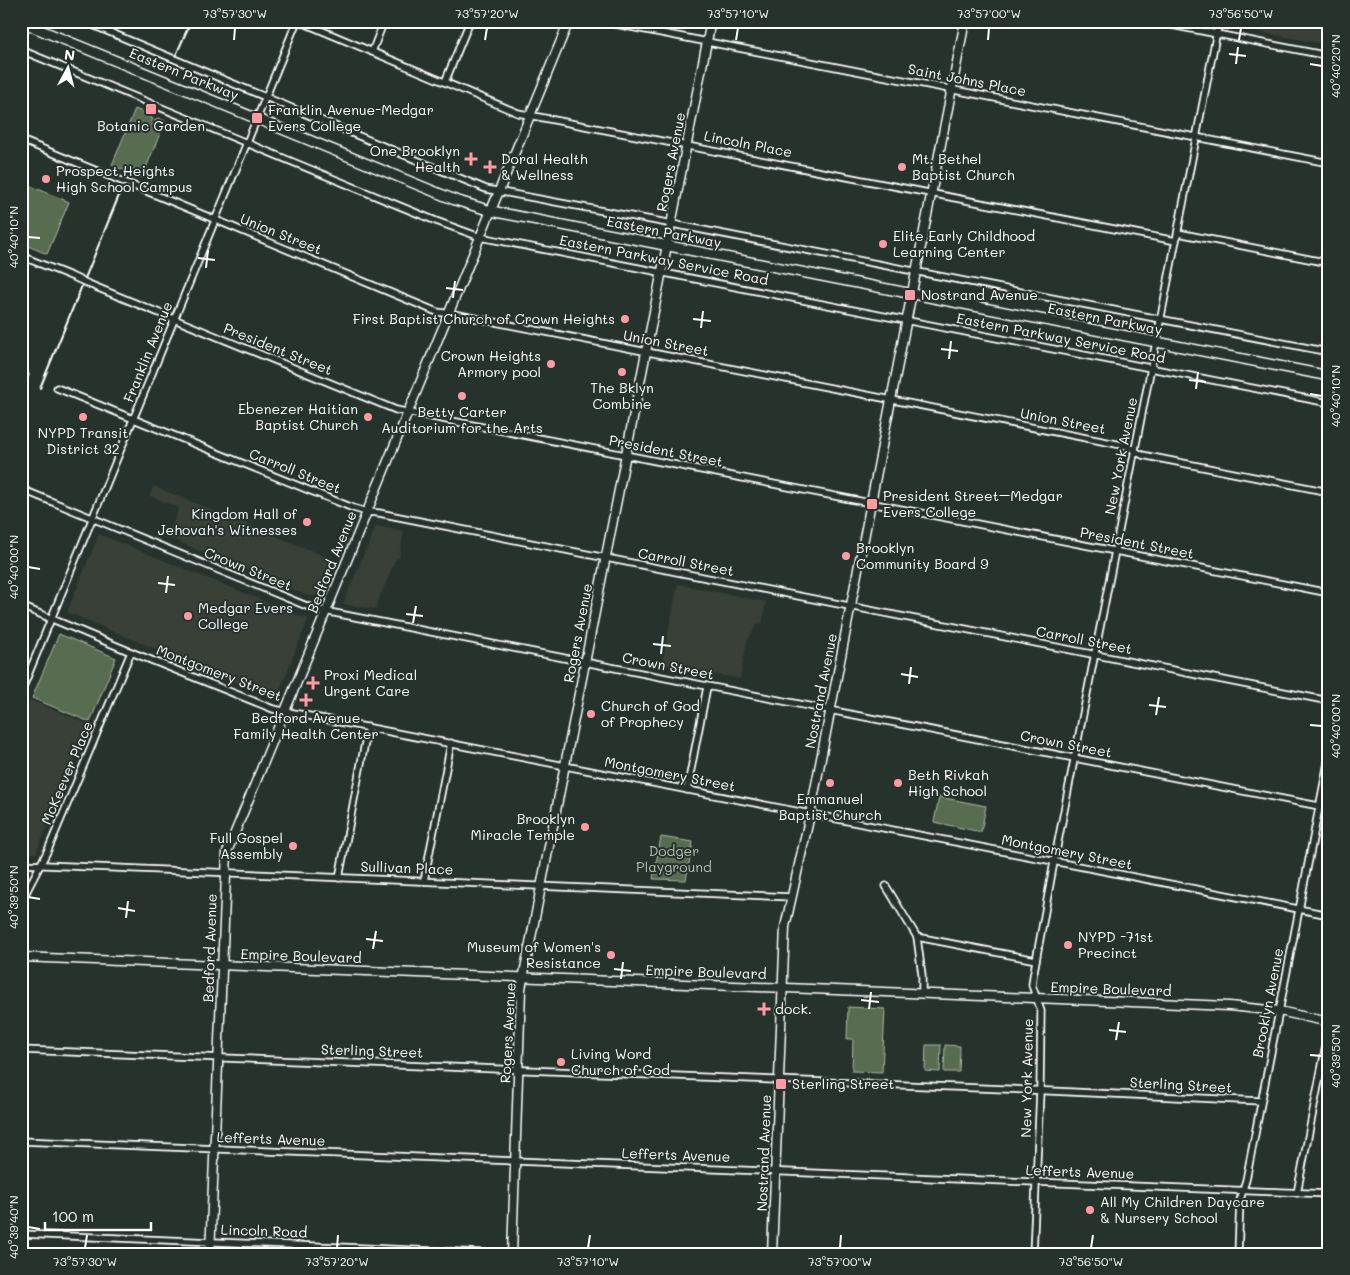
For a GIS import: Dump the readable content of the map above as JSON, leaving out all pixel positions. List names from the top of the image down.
{
  "streets": {
    "main road": [
      "Eastern Parkway",
      "Rogers Avenue",
      "Bedford Avenue",
      "Nostrand Avenue",
      "Empire Boulevard"
    ],
    "street": [
      "Saint Johns Place",
      "Lincoln Place",
      "Union Street",
      "Eastern Parkway Service Road",
      "President Street",
      "Franklin Avenue",
      "New York Avenue",
      "Carroll Street",
      "Crown Street",
      "Montgomery Street",
      "McKeever Place",
      "Sullivan Place",
      "Brooklyn Avenue",
      "Sterling Street",
      "Lefferts Avenue",
      "Lincoln Road"
    ]
  },
  "crossings": [
    ["Eastern Parkway", "Rogers Avenue"],
    ["Eastern Parkway", "Franklin Avenue"],
    ["Eastern Parkway", "New York Avenue"],
    ["Eastern Parkway", "Bedford Avenue"],
    ["Eastern Parkway", "Nostrand Avenue"],
    ["Saint Johns Place", "Rogers Avenue"],
    ["Saint Johns Place", "New York Avenue"],
    ["Saint Johns Place", "Nostrand Avenue"],
    ["Lincoln Place", "Rogers Avenue"],
    ["Lincoln Place", "Franklin Avenue"],
    ["Lincoln Place", "New York Avenue"],
    ["Lincoln Place", "Bedford Avenue"],
    ["Lincoln Place", "Nostrand Avenue"],
    ["Rogers Avenue", "Union Street"],
    ["Rogers Avenue", "Eastern Parkway Service Road"],
    ["Rogers Avenue", "President Street"],
    ["Rogers Avenue", "Carroll Street"],
    ["Rogers Avenue", "Crown Street"],
    ["Rogers Avenue", "Montgomery Street"],
    ["Rogers Avenue", "Sullivan Place"],
    ["Rogers Avenue", "Empire Boulevard"],
    ["Rogers Avenue", "Sterling Street"],
    ["Rogers Avenue", "Lefferts Avenue"],
    ["Union Street", "Franklin Avenue"],
    ["Union Street", "New York Avenue"],
    ["Union Street", "Bedford Avenue"],
    ["Union Street", "Nostrand Avenue"],
    ["Eastern Parkway Service Road", "Franklin Avenue"],
    ["Eastern Parkway Service Road", "New York Avenue"],
    ["Eastern Parkway Service Road", "Bedford Avenue"],
    ["Eastern Parkway Service Road", "Nostrand Avenue"],
    ["President Street", "Franklin Avenue"],
    ["President Street", "New York Avenue"],
    ["President Street", "Bedford Avenue"],
    ["President Street", "Nostrand Avenue"],
    ["Franklin Avenue", "Carroll Street"],
    ["Franklin Avenue", "Crown Street"],
    ["Franklin Avenue", "Montgomery Street"],
    ["New York Avenue", "Carroll Street"],
    ["New York Avenue", "Crown Street"],
    ["New York Avenue", "Montgomery Street"],
    ["New York Avenue", "Empire Boulevard"],
    ["New York Avenue", "Sterling Street"],
    ["New York Avenue", "Lefferts Avenue"],
    ["Carroll Street", "Bedford Avenue"],
    ["Carroll Street", "Nostrand Avenue"],
    ["Bedford Avenue", "Crown Street"],
    ["Bedford Avenue", "Montgomery Street"],
    ["Bedford Avenue", "Sullivan Place"],
    ["Bedford Avenue", "Empire Boulevard"],
    ["Bedford Avenue", "Sterling Street"],
    ["Bedford Avenue", "Lefferts Avenue"],
    ["Bedford Avenue", "Lincoln Road"],
    ["Crown Street", "Nostrand Avenue"],
    ["Crown Street", "Brooklyn Avenue"],
    ["Montgomery Street", "Nostrand Avenue"],
    ["Montgomery Street", "McKeever Place"],
    ["Montgomery Street", "Brooklyn Avenue"],
    ["Nostrand Avenue", "Sullivan Place"],
    ["Nostrand Avenue", "Empire Boulevard"],
    ["Nostrand Avenue", "Sterling Street"],
    ["Nostrand Avenue", "Lefferts Avenue"],
    ["McKeever Place", "Sullivan Place"],
    ["Empire Boulevard", "Brooklyn Avenue"],
    ["Brooklyn Avenue", "Sterling Street"],
    ["Brooklyn Avenue", "Lefferts Avenue"]
  ],
  "parks": ["Dodger Playground"],
  "places": {
    "transit": [
      "Botanic Garden",
      "Franklin Avenue-Medgar Evers College",
      "Nostrand Avenue",
      "President Street–Medgar Evers College",
      "Sterling Street"
    ],
    "health": [
      "One Brooklyn Health",
      "Doral Health & Wellness",
      "Proxi Medical Urgent Care",
      "Bedford Avenue Family Health Center",
      "dock."
    ],
    "other": [
      "Mt. Bethel Baptist Church",
      "Prospect Heights High School Campus",
      "Elite Early Childhood Learning Center",
      "First Baptist Church of Crown Heights",
      "Crown Heights Armory pool",
      "The Bklyn Combine",
      "Betty Carter Auditorium for the Arts",
      "NYPD Transit District 32",
      "Ebenezer Haitian Baptist Church",
      "Kingdom Hall of Jehovah's Witnesses",
      "Brooklyn Community Board 9",
      "Medgar Evers College",
      "Church of God of Prophecy",
      "Emmanuel Baptist Church",
      "Beth Rivkah High School",
      "Brooklyn Miracle Temple",
      "Full Gospel Assembly",
      "NYPD -71st Precinct",
      "Museum of Women's Resistance",
      "Living Word Church of God",
      "All My Children Daycare & Nursery School"
    ]
  },
  "scale_bar": "100 m",
  "north": "top",
  "coordinates": [
    "73°57'30\"W",
    "73°57'20\"W",
    "73°57'10\"W",
    "73°57'00\"W",
    "73°56'50\"W",
    "40°40'20\"N",
    "40°40'10\"N",
    "40°40'00\"N",
    "40°39'50\"N",
    "40°39'40\"N"
  ]
}
